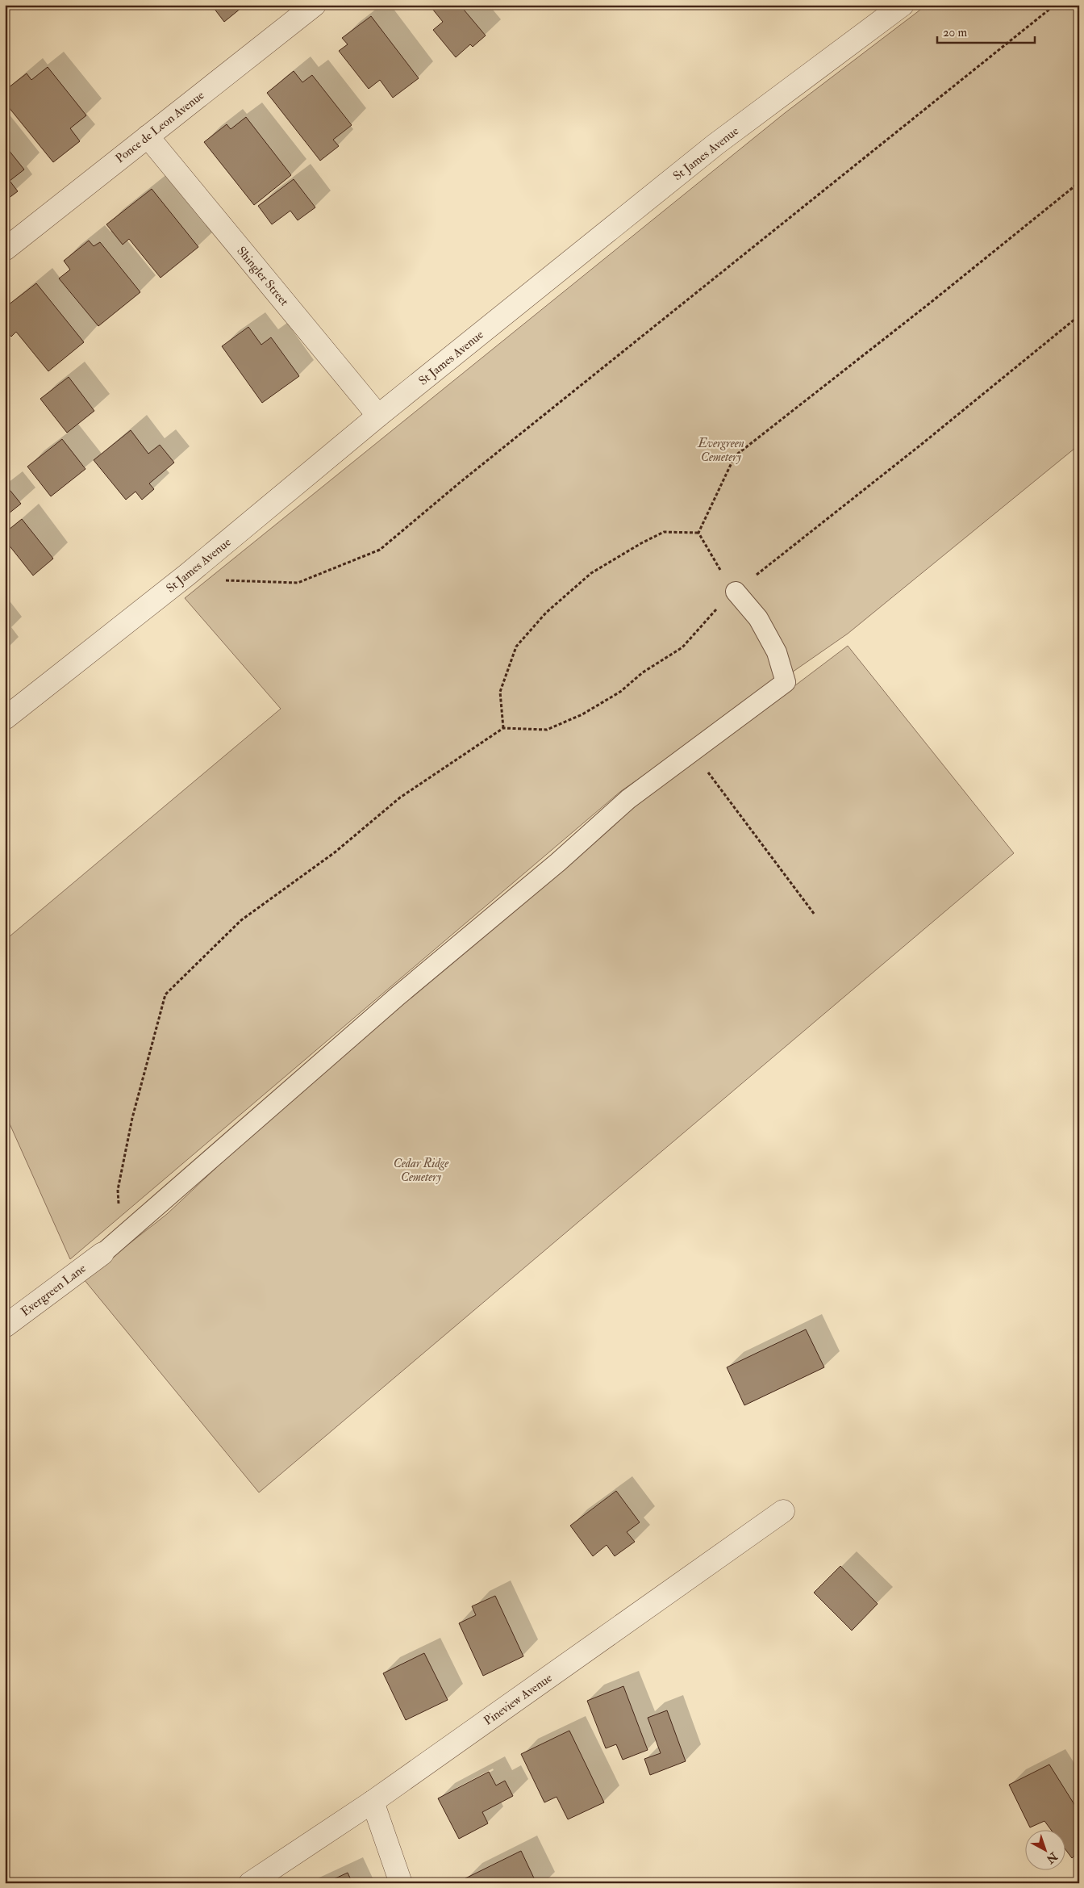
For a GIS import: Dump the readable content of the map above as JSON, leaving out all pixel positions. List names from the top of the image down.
{
  "streets": {
    "street": [
      "Ponce de Leon Avenue",
      "St James Avenue",
      "Shingler Street",
      "Evergreen Lane",
      "Pineview Avenue"
    ]
  },
  "crossings": [
    ["Ponce de Leon Avenue", "Shingler Street"],
    ["St James Avenue", "Shingler Street"]
  ],
  "parks": ["Evergreen Cemetery", "Cedar Ridge Cemetery"],
  "scale_bar": "20 m",
  "north": "bottom right"
}
